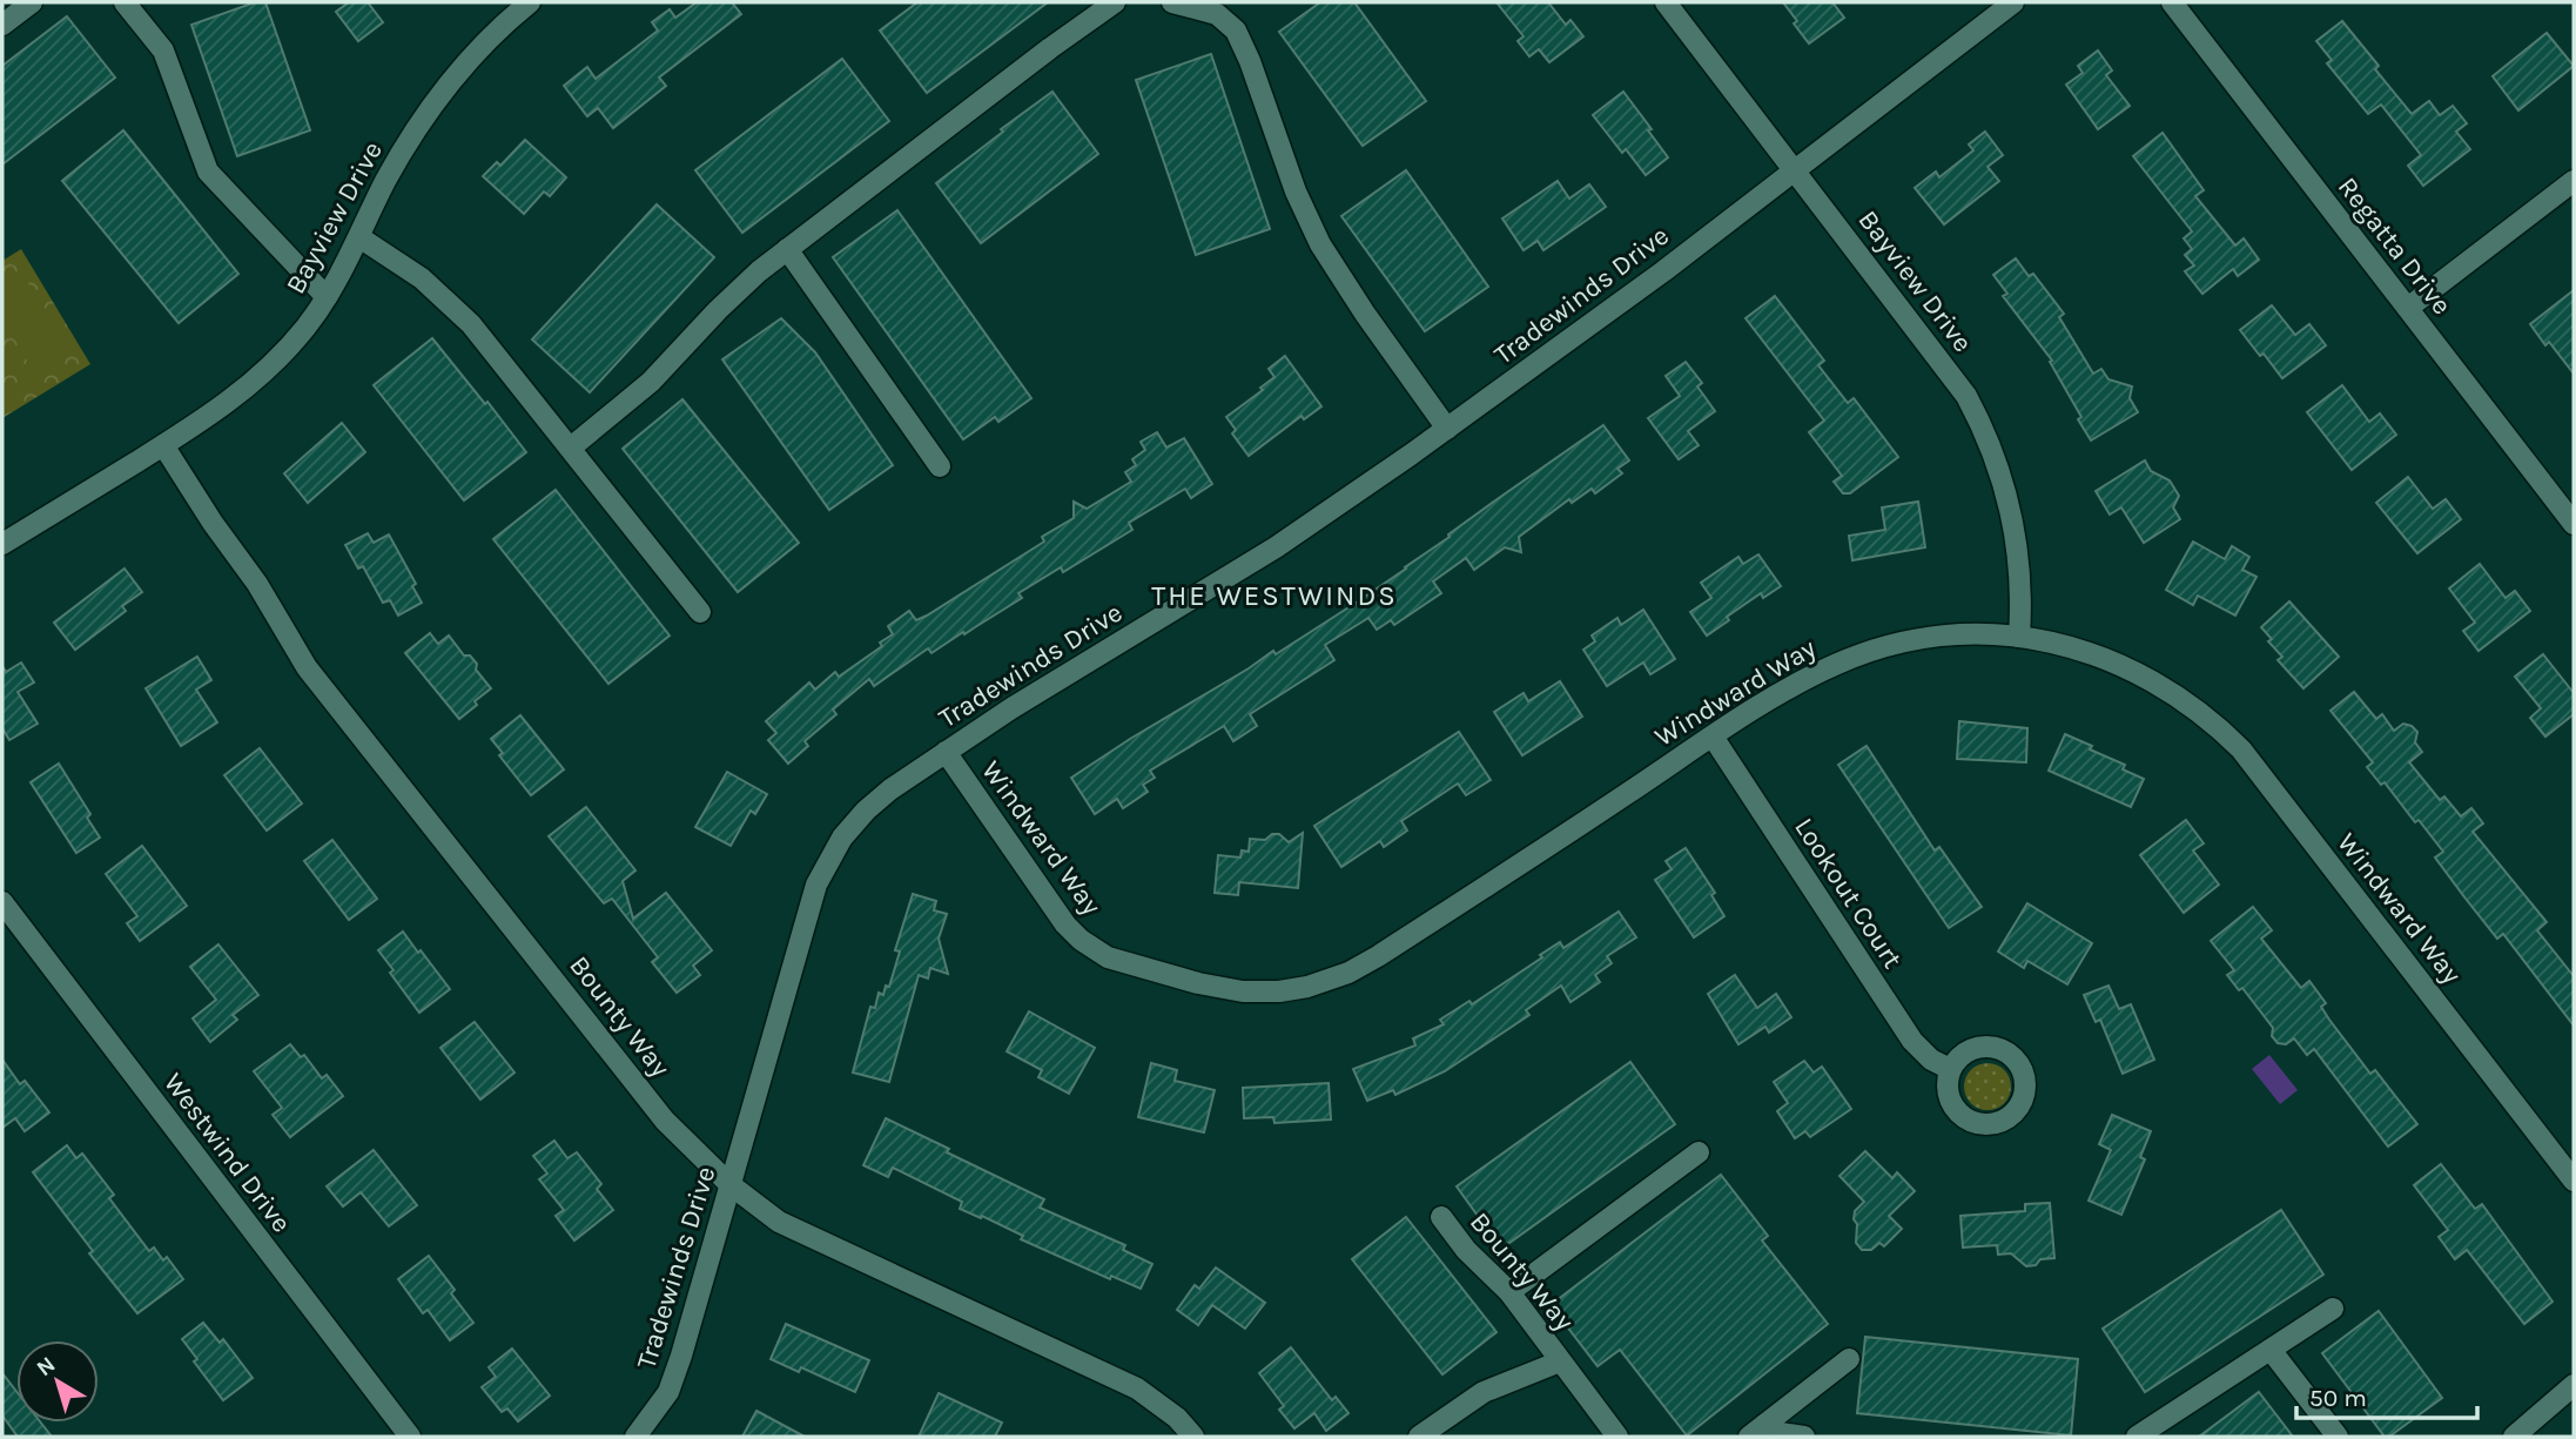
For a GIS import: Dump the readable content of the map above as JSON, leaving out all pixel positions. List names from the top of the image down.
{
  "streets": {
    "street": [
      "Bayview Drive",
      "Regatta Drive",
      "Tradewinds Drive",
      "Windward Way",
      "Lookout Court",
      "Bounty Way",
      "Westwind Drive"
    ]
  },
  "crossings": [
    ["Bayview Drive", "Tradewinds Drive"],
    ["Bayview Drive", "Windward Way"],
    ["Bayview Drive", "Bounty Way"],
    ["Tradewinds Drive", "Windward Way"],
    ["Tradewinds Drive", "Bounty Way"],
    ["Windward Way", "Lookout Court"]
  ],
  "districts": ["THE WESTWINDS"],
  "scale_bar": "50 m",
  "north": "top left"
}
